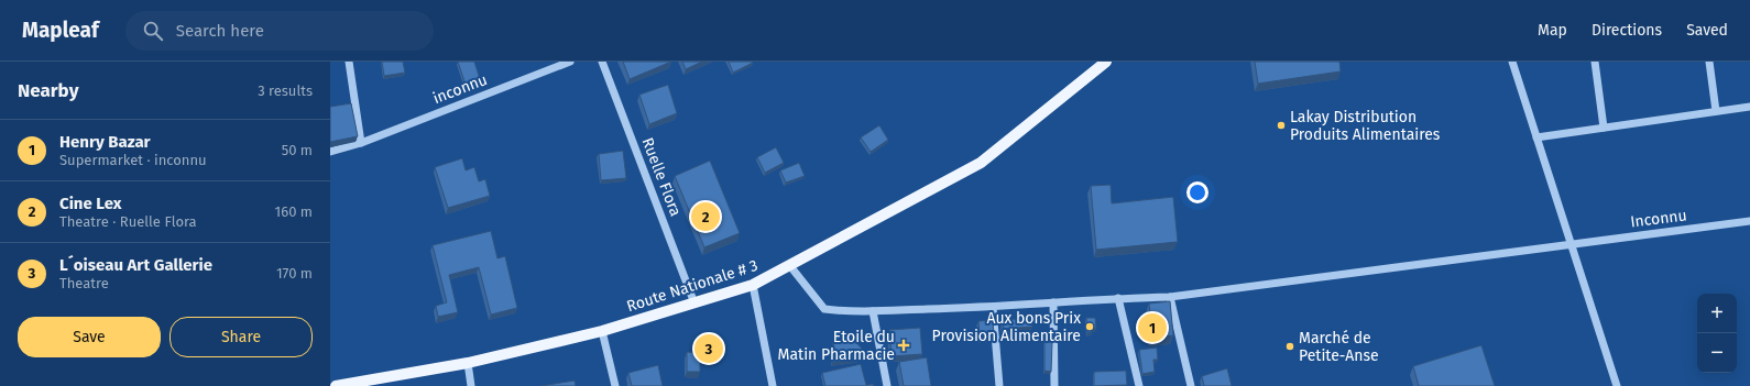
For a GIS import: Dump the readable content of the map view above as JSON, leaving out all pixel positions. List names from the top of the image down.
{
  "streets": {
    "main road": ["Route Nationale # 3"],
    "street": ["inconnu", "Ruelle Flora", "Inconnu"]
  },
  "crossings": [
    ["Ruelle Flora", "Route Nationale # 3"],
    ["Inconnu", "Route Nationale # 3"]
  ],
  "places": {
    "other": ["Lakay Distribution Produits Alimentaires", "Aux bons Prix Provision Alimentaire", "Marché de Petite-Anse"],
    "health": ["Etoile du Matin Pharmacie"]
  },
  "page": {
    "header": "Mapleaf",
    "search": "Search here",
    "nav": ["Map", "Directions", "Saved"],
    "heading": ["Nearby", "3 results"],
    "list": [
      {
        "mark": "1",
        "name": "Henry Bazar",
        "note": "Supermarket · inconnu",
        "value": "50 m"
      },
      {
        "mark": "2",
        "name": "Cine Lex",
        "note": "Theatre · Ruelle Flora",
        "value": "160 m"
      },
      {
        "mark": "3",
        "name": "L´oiseau Art Gallerie",
        "note": "Theatre",
        "value": "170 m"
      }
    ],
    "pins": ["2", "1", "3"],
    "map_buttons": ["+", "−"],
    "buttons": ["Save", "Share"]
  }
}
